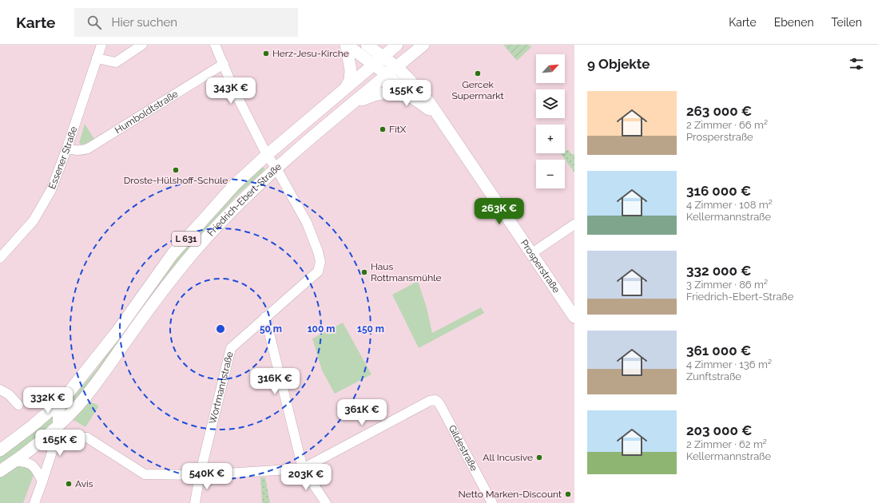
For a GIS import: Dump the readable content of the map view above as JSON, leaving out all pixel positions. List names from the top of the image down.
{
  "streets": {
    "main road": ["Friedrich-Ebert-Straße", "L 631", "Prosperstraße"],
    "street": [
      "Humboldtstraße",
      "Essener Straße",
      "Wortmannstraße",
      "Gildestraße"
    ]
  },
  "crossings": [
    ["Humboldtstraße", "Essener Straße"],
    ["Friedrich-Ebert-Straße", "L 631"],
    ["Friedrich-Ebert-Straße", "Prosperstraße"],
    ["Friedrich-Ebert-Straße", "Wortmannstraße"]
  ],
  "places": [
    "Herz-Jesu-Kirche",
    "Gercek Supermarkt",
    "FitX",
    "Droste-Hülshoff-Schule",
    "Haus Rottmansmühle",
    "All Incusive",
    "Avis",
    "Netto Marken-Discount"
  ],
  "north": "top right",
  "page": {
    "header": "Karte",
    "search": "Hier suchen",
    "nav": ["Karte", "Ebenen", "Teilen"],
    "heading": "9 Objekte",
    "map_buttons": ["+", "−"],
    "price": [
      "343K €",
      "155K €",
      "263K €",
      "316K €",
      "332K €",
      "361K €",
      "165K €",
      "540K €",
      "203K €"
    ],
    "list": [
      {
        "name": "263 000 €",
        "note": "2 Zimmer · 66 m² · Prosperstraße"
      },
      {
        "name": "316 000 €",
        "note": "4 Zimmer · 108 m² · Kellermannstraße"
      },
      {
        "name": "332 000 €",
        "note": "3 Zimmer · 86 m² · Friedrich-Ebert-Straße"
      },
      {
        "name": "361 000 €",
        "note": "4 Zimmer · 136 m² · Zunftstraße"
      },
      {
        "name": "203 000 €",
        "note": "2 Zimmer · 62 m² · Kellermannstraße"
      }
    ]
  },
  "rings": ["50 m", "100 m", "150 m"]
}
